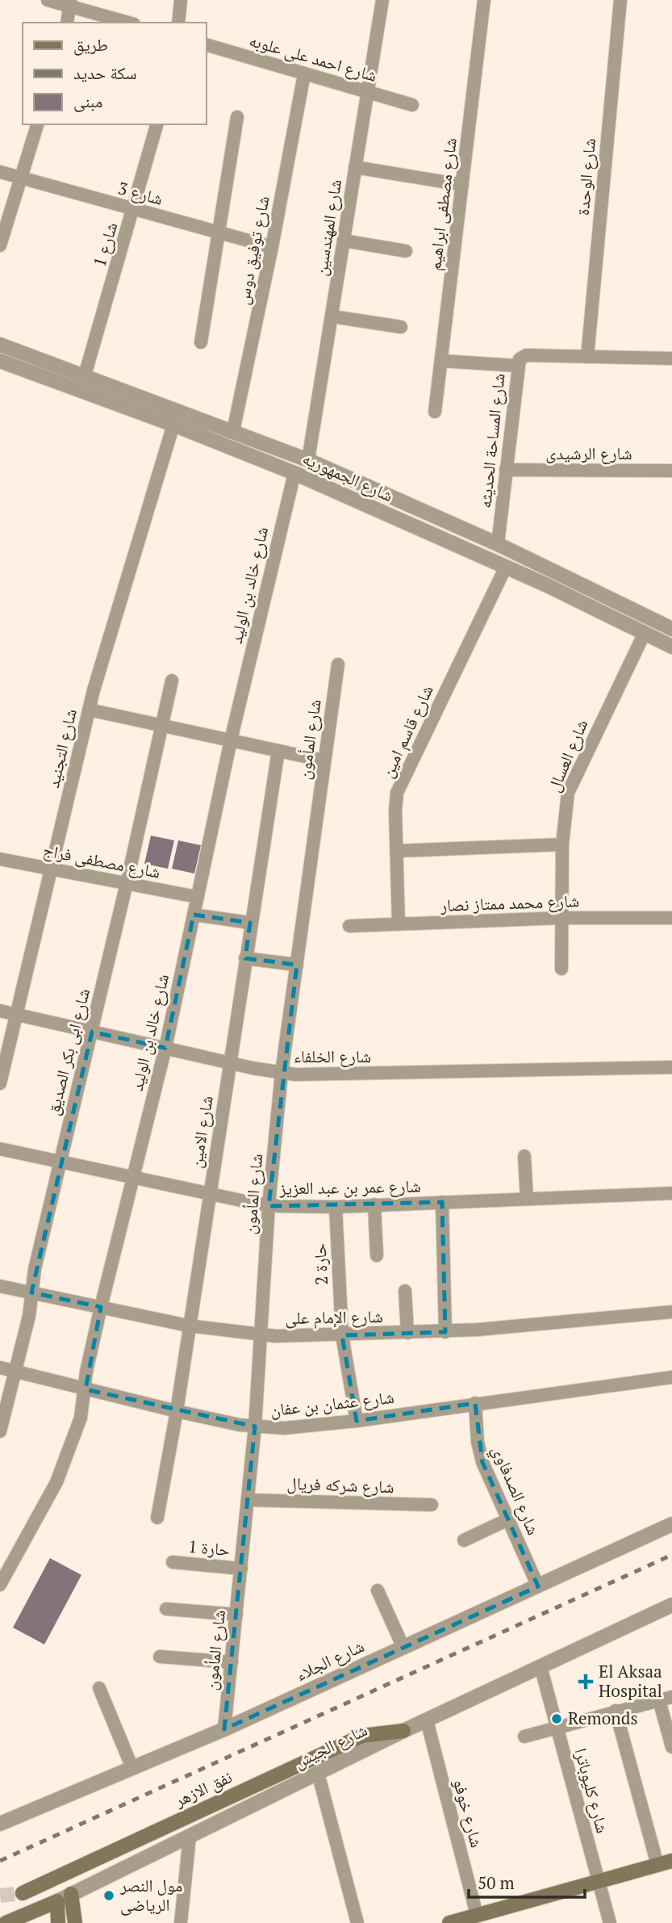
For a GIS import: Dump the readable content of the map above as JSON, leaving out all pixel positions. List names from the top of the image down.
{
  "streets": {
    "main road": ["شارع الجيش", "نفق الازهر"],
    "street": [
      "شارع احمد على علوبه",
      "شارع الوحدة",
      "شارع 3",
      "شارع مصطفى ابراهيم",
      "شارع المهندسين",
      "شارع 1",
      "شارع توفيق دوس",
      "شارع المساحة الحديثه",
      "شارع الرشيدى",
      "شارع الجمهوريه",
      "شارع خالد بن الوليد",
      "شارع قاسم امين",
      "شارع المأمون",
      "شارع التجنيد",
      "شارع العسال",
      "شارع مصطفى فراج",
      "شارع محمد ممتاز نصار",
      "شارع ابى بكر الصديق",
      "شارع الخلفاء",
      "شارع الامين",
      "شارع عمر بن عبد العزيز",
      "حارة 2",
      "شارع الإمام على",
      "شارع عثمان بن عفان",
      "شارع شركه فريال",
      "شارع الصدفاوي",
      "حارة 1",
      "شارع الجلاء",
      "شارع كليوباترا",
      "شارع خوفو"
    ]
  },
  "crossings": [
    ["شارع احمد على علوبه", "شارع المهندسين"],
    ["شارع احمد على علوبه", "شارع توفيق دوس"],
    ["شارع الوحدة", "شارع المساحة الحديثه"],
    ["شارع 3", "شارع 1"],
    ["شارع 3", "شارع توفيق دوس"],
    ["شارع المهندسين", "شارع الجمهوريه"],
    ["شارع 1", "شارع الجمهوريه"],
    ["شارع توفيق دوس", "شارع الجمهوريه"],
    ["شارع المساحة الحديثه", "شارع الرشيدى"],
    ["شارع المساحة الحديثه", "شارع الجمهوريه"],
    ["شارع الجمهوريه", "شارع خالد بن الوليد"],
    ["شارع الجمهوريه", "شارع قاسم امين"],
    ["شارع الجمهوريه", "شارع التجنيد"],
    ["شارع الجمهوريه", "شارع العسال"],
    ["شارع خالد بن الوليد", "شارع مصطفى فراج"],
    ["شارع خالد بن الوليد", "شارع الخلفاء"],
    ["شارع خالد بن الوليد", "شارع عمر بن عبد العزيز"],
    ["شارع خالد بن الوليد", "شارع الإمام على"],
    ["شارع خالد بن الوليد", "شارع عثمان بن عفان"],
    ["شارع قاسم امين", "شارع محمد ممتاز نصار"],
    ["شارع المأمون", "شارع الخلفاء"],
    ["شارع المأمون", "شارع عمر بن عبد العزيز"],
    ["شارع المأمون", "شارع الإمام على"],
    ["شارع المأمون", "شارع عثمان بن عفان"],
    ["شارع المأمون", "شارع شركه فريال"],
    ["شارع المأمون", "حارة 1"],
    ["شارع المأمون", "شارع الجلاء"],
    ["شارع التجنيد", "شارع مصطفى فراج"],
    ["شارع التجنيد", "شارع الخلفاء"],
    ["شارع العسال", "شارع محمد ممتاز نصار"],
    ["شارع مصطفى فراج", "شارع ابى بكر الصديق"],
    ["شارع ابى بكر الصديق", "شارع الخلفاء"],
    ["شارع ابى بكر الصديق", "شارع عمر بن عبد العزيز"],
    ["شارع ابى بكر الصديق", "شارع الإمام على"],
    ["شارع ابى بكر الصديق", "شارع عثمان بن عفان"],
    ["شارع الخلفاء", "شارع الامين"],
    ["شارع الامين", "شارع عمر بن عبد العزيز"],
    ["شارع الامين", "شارع الإمام على"],
    ["شارع الامين", "شارع عثمان بن عفان"],
    ["شارع عمر بن عبد العزيز", "حارة 2"],
    ["حارة 2", "شارع الإمام على"],
    ["حارة 2", "شارع عثمان بن عفان"],
    ["شارع عثمان بن عفان", "شارع الصدفاوي"],
    ["شارع الصدفاوي", "شارع الجلاء"],
    ["شارع الجيش", "نفق الازهر"],
    ["شارع الجيش", "شارع كليوباترا"],
    ["شارع الجيش", "شارع خوفو"]
  ],
  "places": {
    "health": ["El Aksaa Hospital"],
    "other": ["Remonds", "مول النصر الرياضى"]
  },
  "legend": ["طريق", "سكة حديد", "مبنى"],
  "scale_bar": "50 m"
}
